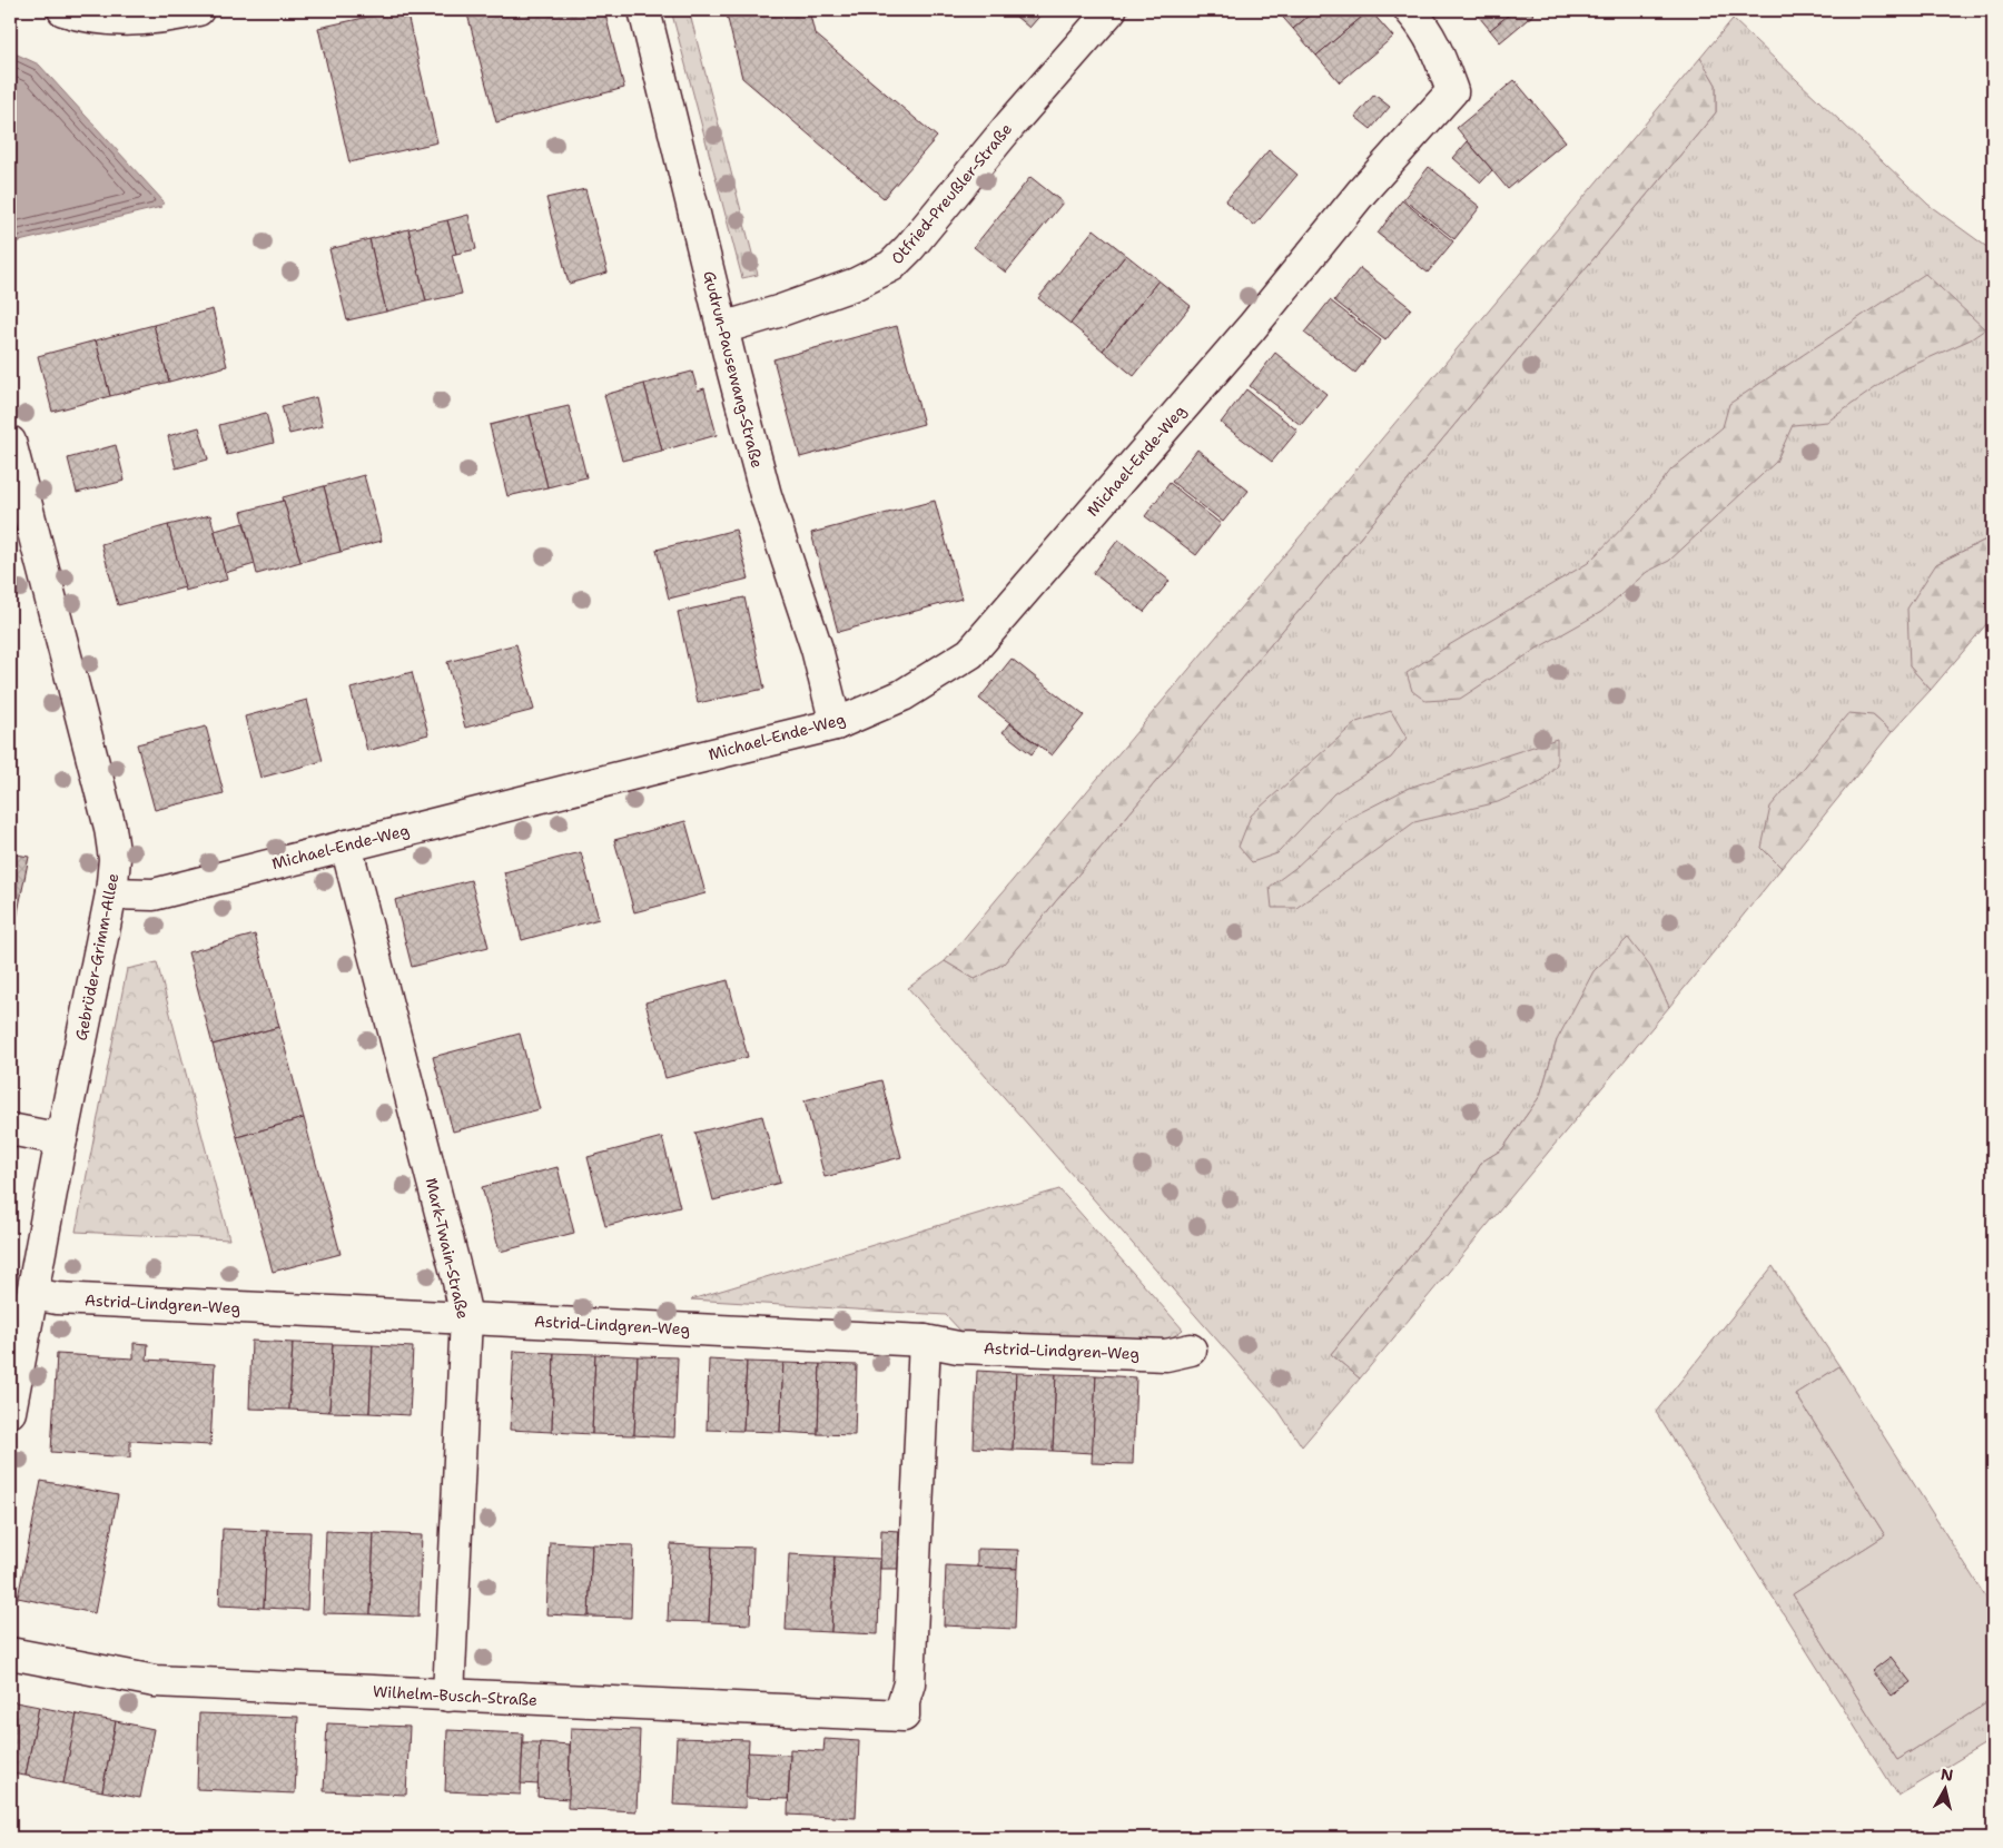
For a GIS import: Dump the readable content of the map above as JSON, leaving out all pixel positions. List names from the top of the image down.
{
  "streets": {
    "street": [
      "Otfried-Preußler-Straße",
      "Gudrun-Pausewang-Straße",
      "Michael-Ende-Weg",
      "Gebrüder-Grimm-Allee",
      "Mark-Twain-Straße",
      "Astrid-Lindgren-Weg",
      "Wilhelm-Busch-Straße"
    ]
  },
  "crossings": [
    ["Otfried-Preußler-Straße", "Gudrun-Pausewang-Straße"],
    ["Gudrun-Pausewang-Straße", "Michael-Ende-Weg"],
    ["Michael-Ende-Weg", "Gebrüder-Grimm-Allee"],
    ["Michael-Ende-Weg", "Mark-Twain-Straße"],
    ["Gebrüder-Grimm-Allee", "Astrid-Lindgren-Weg"],
    ["Mark-Twain-Straße", "Astrid-Lindgren-Weg"],
    ["Mark-Twain-Straße", "Wilhelm-Busch-Straße"],
    ["Astrid-Lindgren-Weg", "Wilhelm-Busch-Straße"]
  ],
  "north": "top"
}
